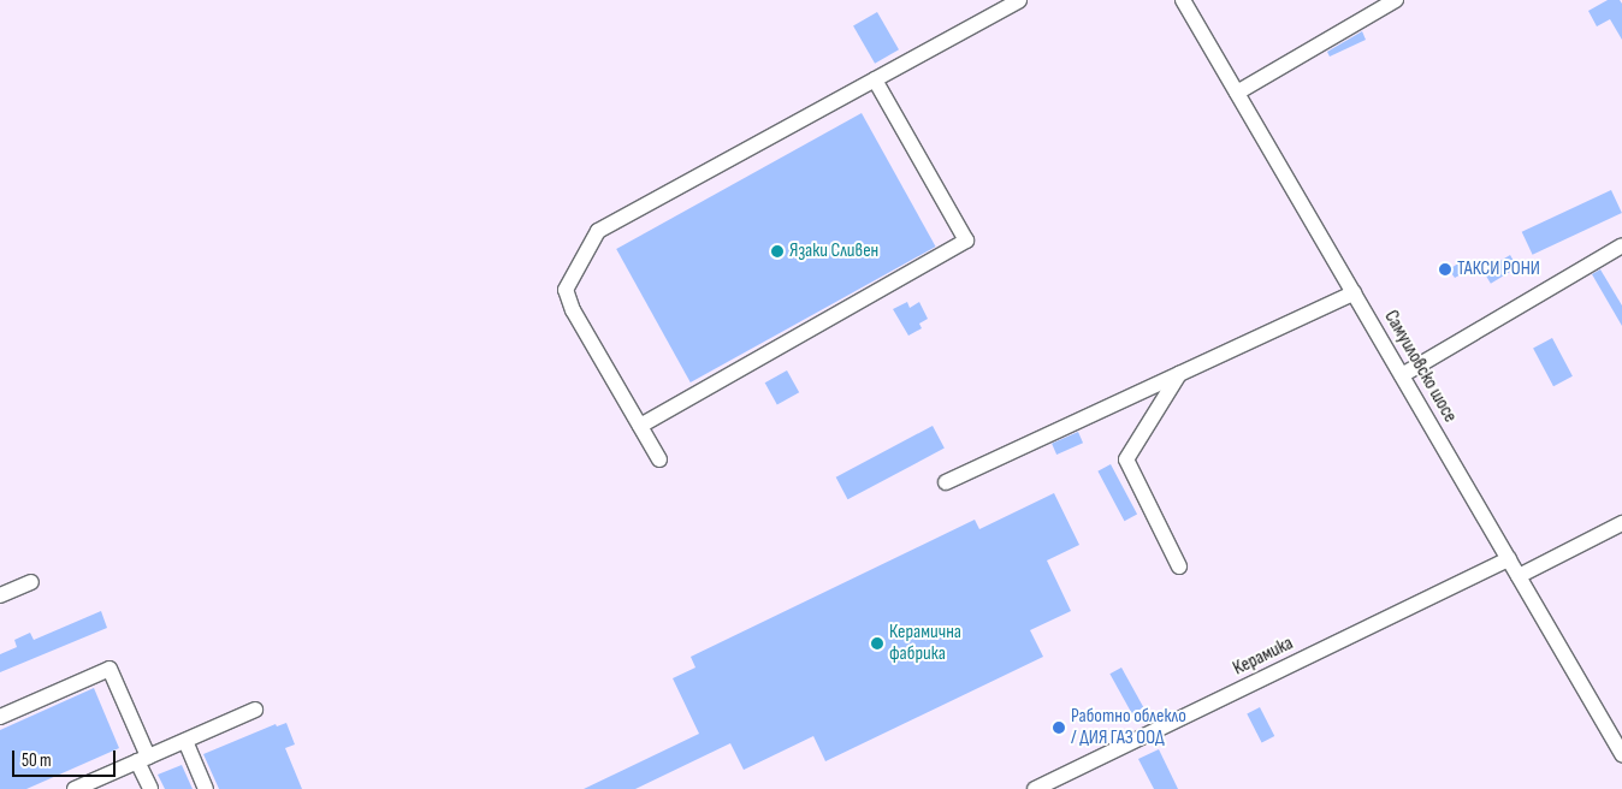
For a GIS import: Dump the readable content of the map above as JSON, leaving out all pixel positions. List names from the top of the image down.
{
  "streets": {
    "street": ["Самуиловско шосе", "Керамика"]
  },
  "crossings": [
    ["Самуиловско шосе", "Керамика"]
  ],
  "places": [
    "Язаки Сливен",
    "ТАКСИ РОНИ",
    "Керамична фабрика",
    "Работно облекло / ДИЯ ГАЗ ООД"
  ],
  "scale_bar": "50 m"
}
